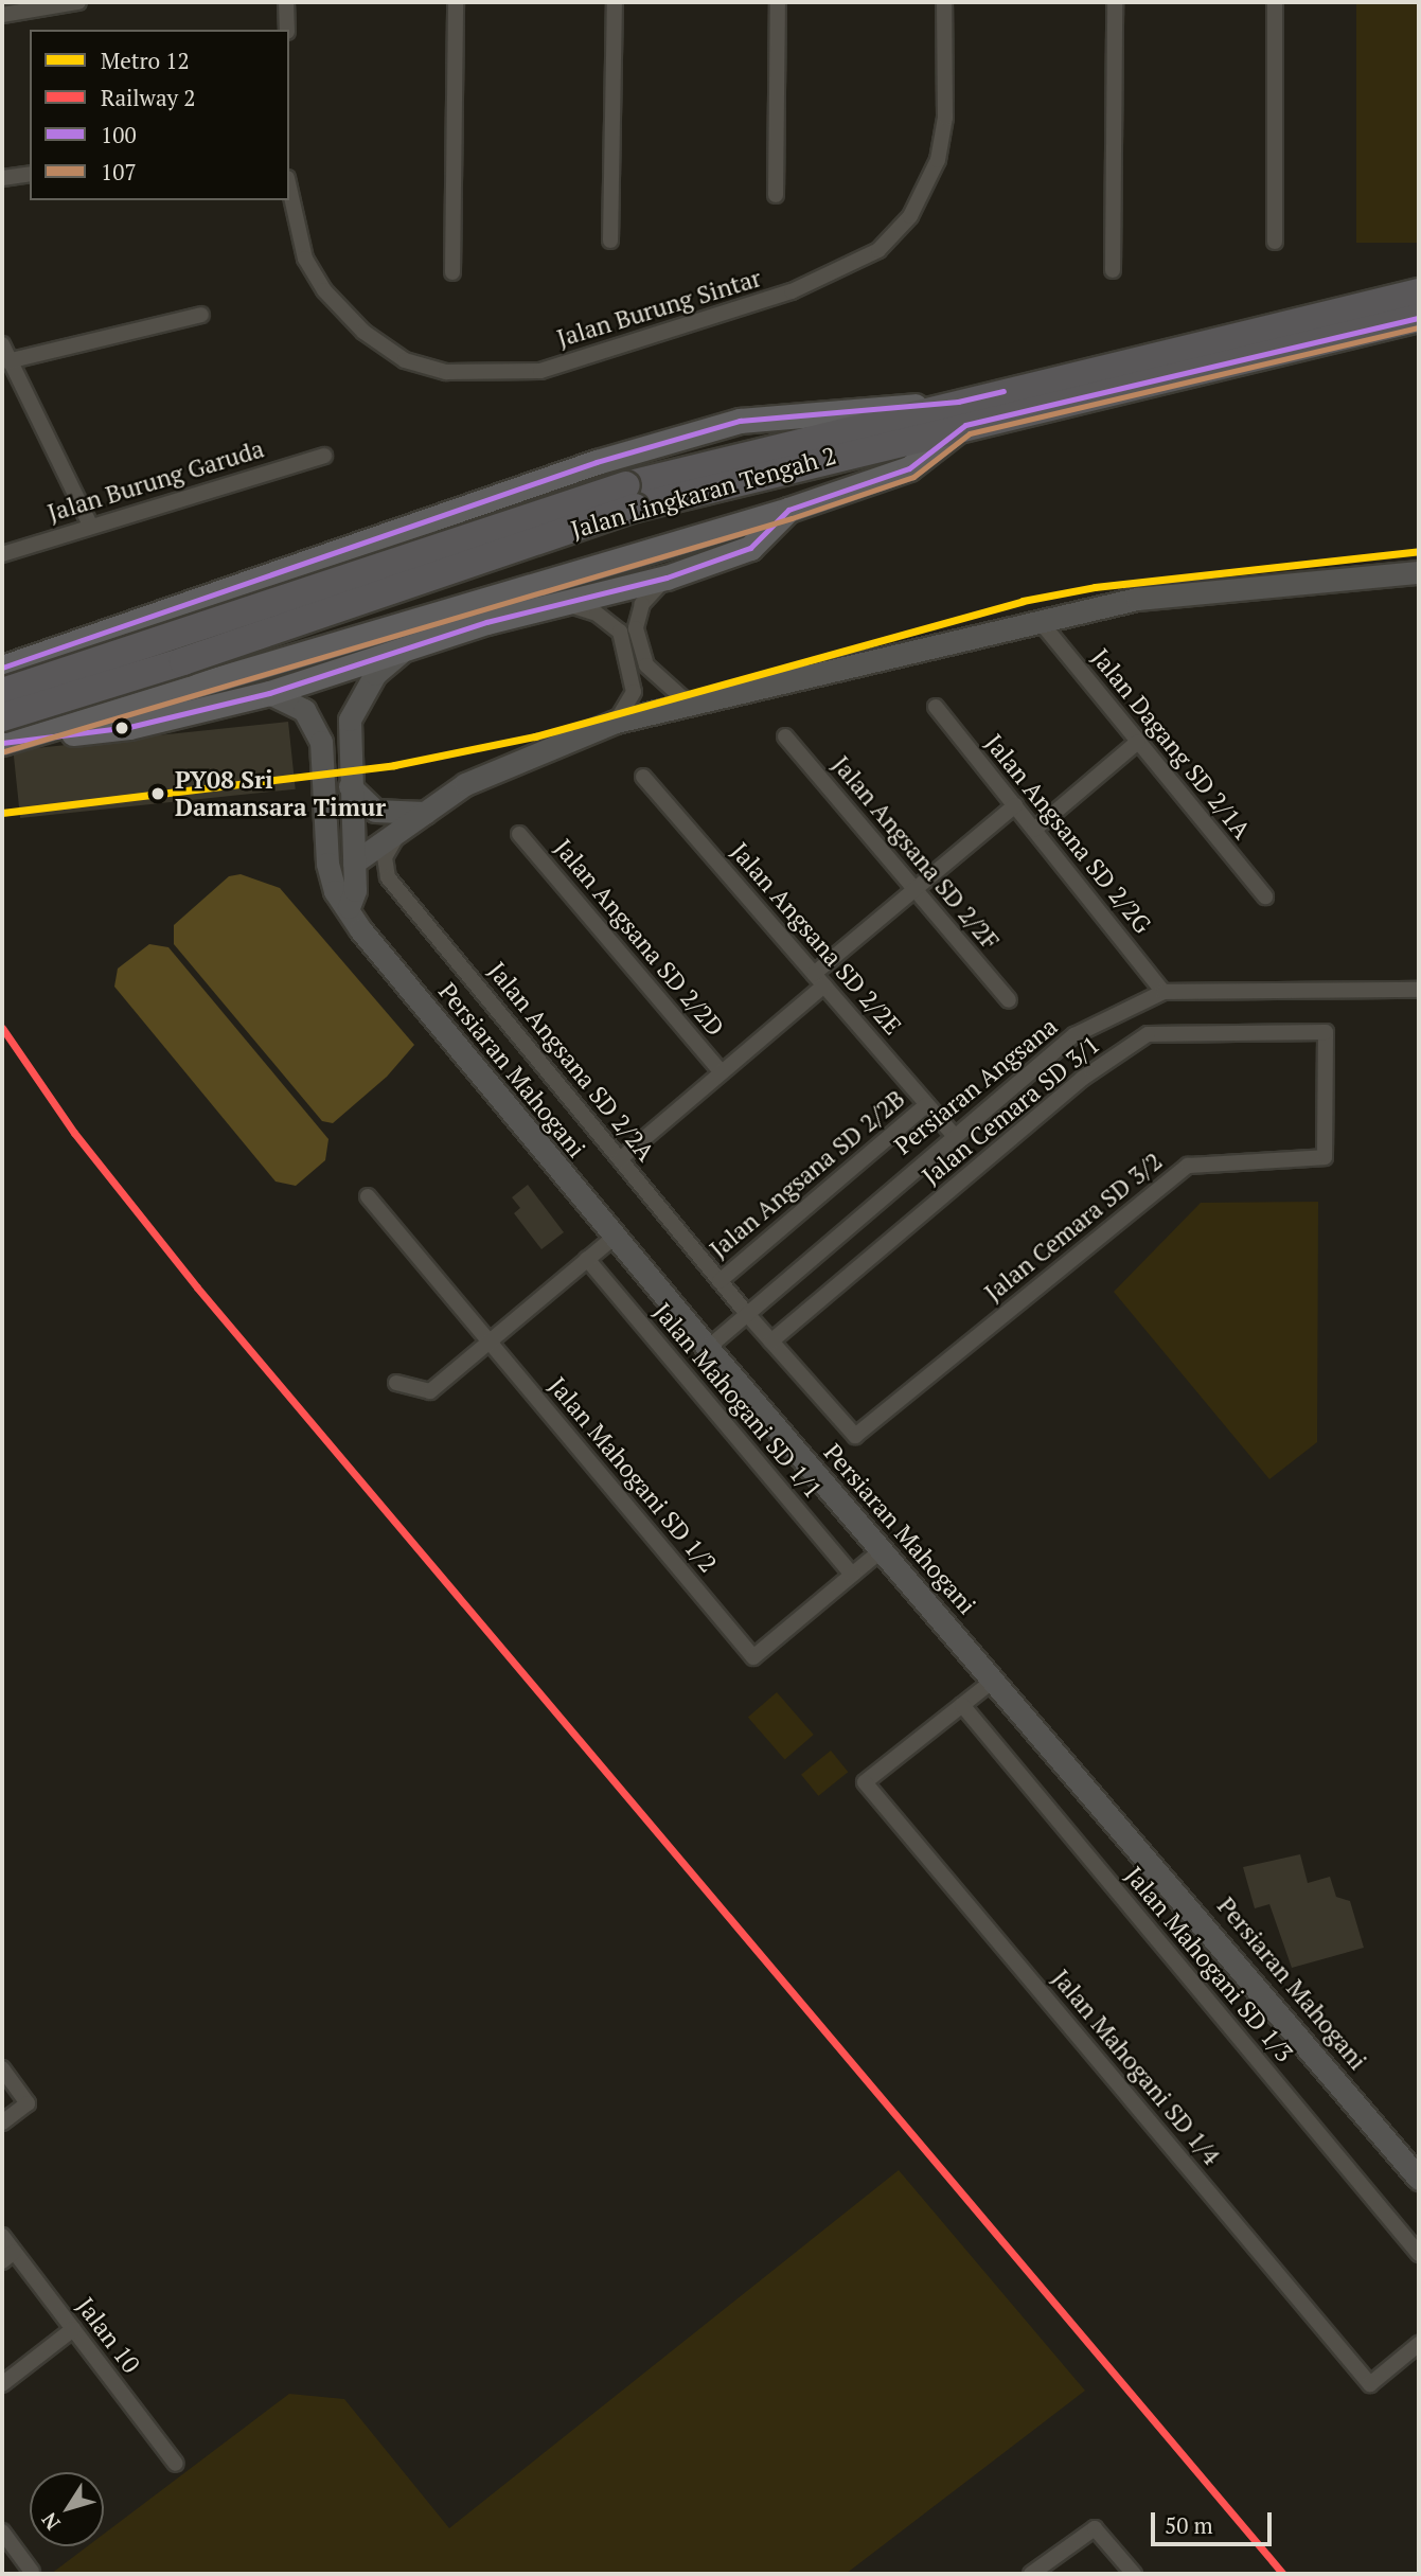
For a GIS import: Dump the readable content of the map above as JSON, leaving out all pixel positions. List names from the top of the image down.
{
  "streets": {
    "highway": ["Jalan Lingkaran Tengah 2"],
    "main road": ["Persiaran Mahogani"],
    "street": [
      "Jalan Burung Sintar",
      "Jalan Burung Garuda",
      "Jalan Dagang SD 2/1A",
      "Jalan Angsana SD 2/2G",
      "Jalan Angsana SD 2/2F",
      "Jalan Angsana SD 2/2D",
      "Jalan Angsana SD 2/2E",
      "Jalan Angsana SD 2/2A",
      "Persiaran Angsana",
      "Jalan Cemara SD 3/1",
      "Jalan Angsana SD 2/2B",
      "Jalan Cemara SD 3/2",
      "Jalan Mahogani SD 1/1",
      "Jalan Mahogani SD 1/2",
      "Jalan Mahogani SD 1/3",
      "Jalan Mahogani SD 1/4",
      "Jalan 10"
    ]
  },
  "crossings": [
    ["Jalan Angsana SD 2/2G", "Persiaran Angsana"],
    ["Jalan Angsana SD 2/2E", "Persiaran Angsana"],
    ["Jalan Angsana SD 2/2E", "Jalan Angsana SD 2/2B"],
    ["Jalan Angsana SD 2/2A", "Persiaran Angsana"],
    ["Jalan Angsana SD 2/2A", "Jalan Cemara SD 3/1"],
    ["Jalan Angsana SD 2/2A", "Jalan Angsana SD 2/2B"],
    ["Jalan Angsana SD 2/2A", "Jalan Cemara SD 3/2"],
    ["Persiaran Mahogani", "Persiaran Angsana"],
    ["Persiaran Mahogani", "Jalan Mahogani SD 1/2"],
    ["Jalan Cemara SD 3/1", "Jalan Cemara SD 3/2"],
    ["Jalan Mahogani SD 1/1", "Jalan Mahogani SD 1/2"],
    ["Jalan Mahogani SD 1/3", "Jalan Mahogani SD 1/4"]
  ],
  "places": ["PY08 Sri Damansara Timur"],
  "lines": [
    "transit line 100",
    "transit line 107",
    "metro line 12",
    "rail line 2"
  ],
  "legend": [
    "Metro 12",
    "Railway 2",
    "100",
    "107"
  ],
  "scale_bar": "50 m",
  "north": "bottom left"
}
